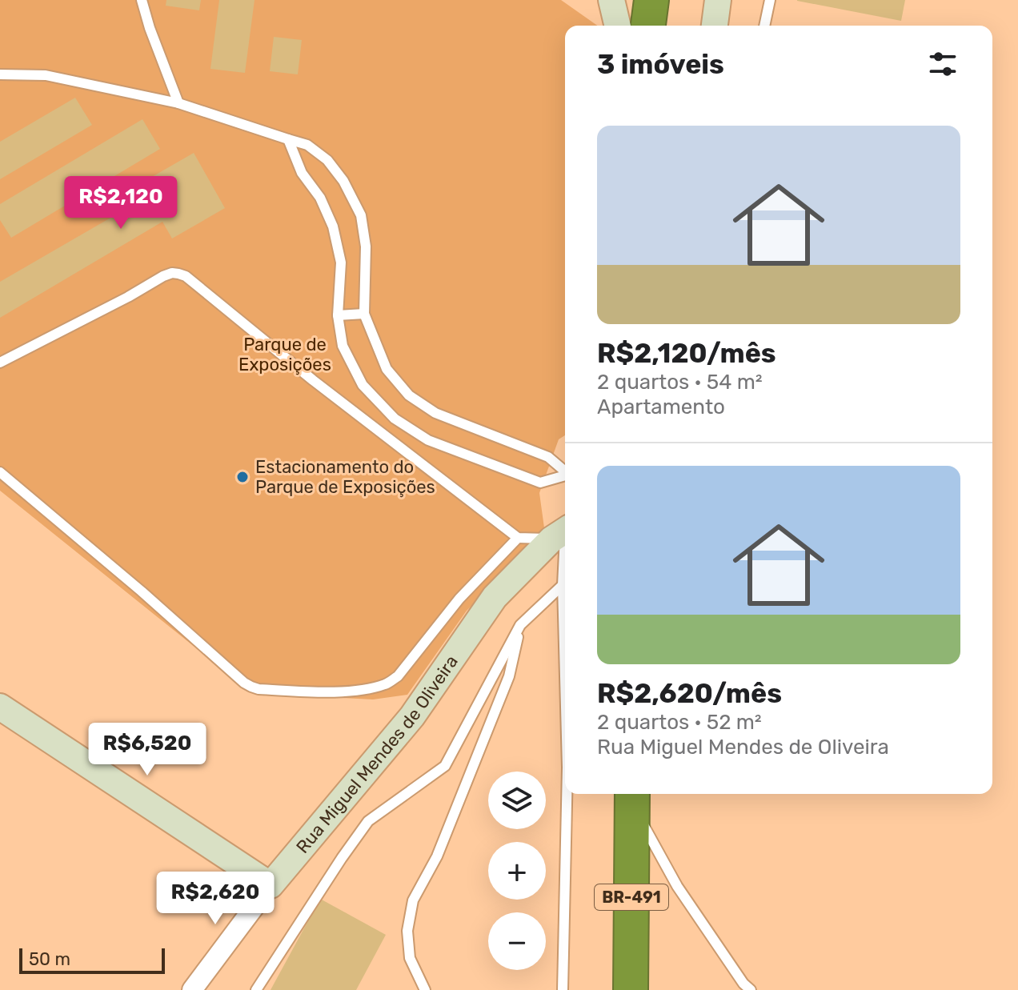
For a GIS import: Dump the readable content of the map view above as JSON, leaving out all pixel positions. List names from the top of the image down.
{
  "streets": {
    "highway": ["BR-491"],
    "street": ["Rua Miguel Mendes de Oliveira"]
  },
  "parks": ["Parque de Exposições"],
  "places": ["Estacionamento do Parque de Exposições"],
  "scale_bar": "50 m",
  "page": {
    "heading": "3 imóveis",
    "list": [
      {
        "name": "R$2,120/mês",
        "note": "2 quartos · 54 m² · Apartamento"
      },
      {
        "name": "R$2,620/mês",
        "note": "2 quartos · 52 m² · Rua Miguel Mendes de Oliveira"
      }
    ],
    "price": ["R$2,120", "R$6,520", "R$2,620"],
    "map_buttons": ["+", "−"],
    "scale": "50 m"
  }
}
